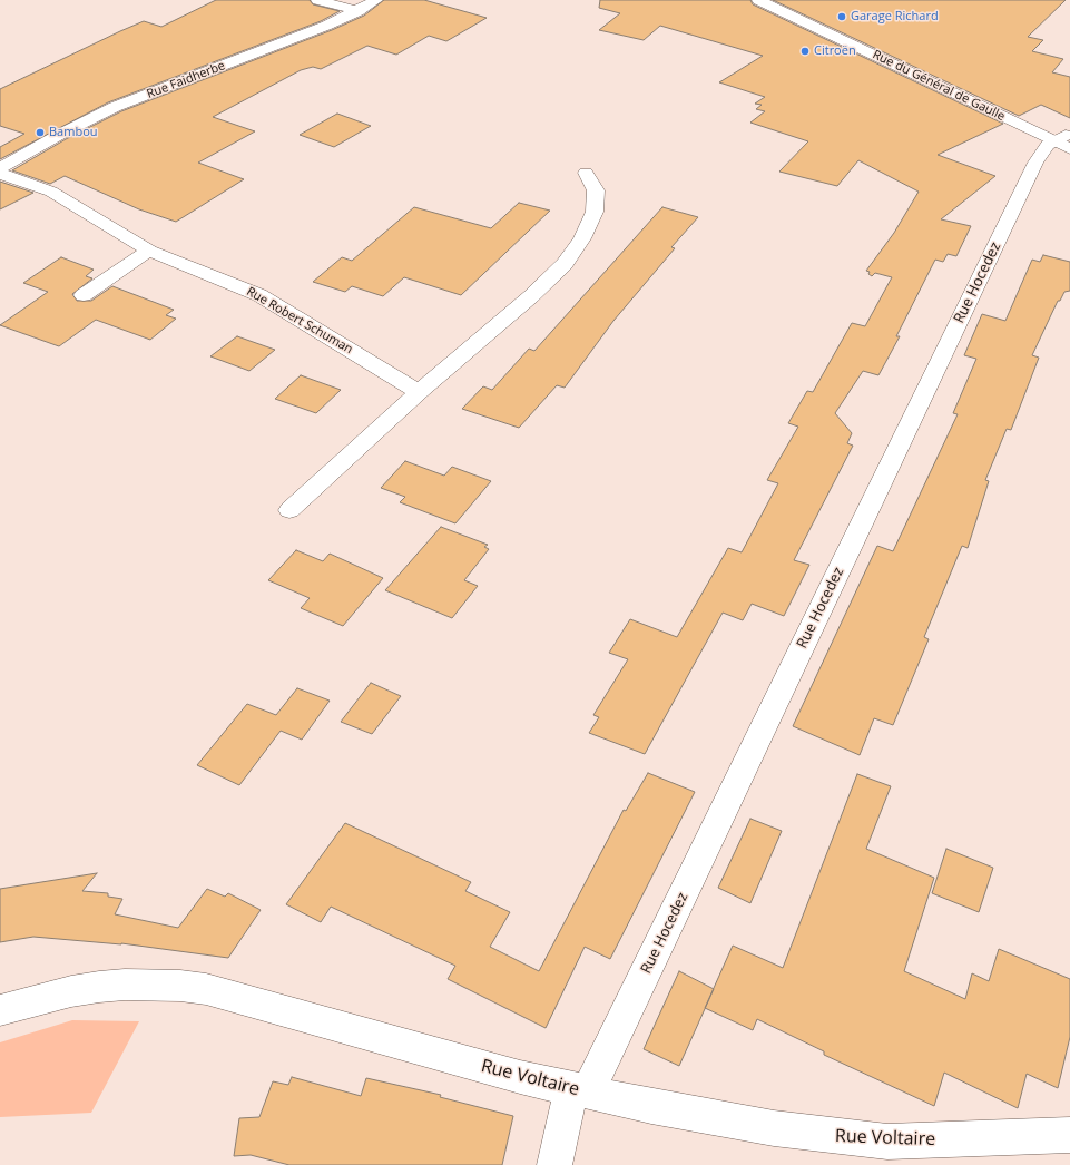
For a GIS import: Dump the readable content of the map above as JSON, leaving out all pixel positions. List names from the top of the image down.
{
  "streets": {
    "street": [
      "Rue Faidherbe",
      "Rue du Général de Gaulle",
      "Rue Hocedez",
      "Rue Robert Schuman",
      "Rue Voltaire"
    ]
  },
  "crossings": [
    ["Rue du Général de Gaulle", "Rue Hocedez"],
    ["Rue Hocedez", "Rue Voltaire"]
  ],
  "places": ["Garage Richard", "Citroën", "Bambou"]
}
